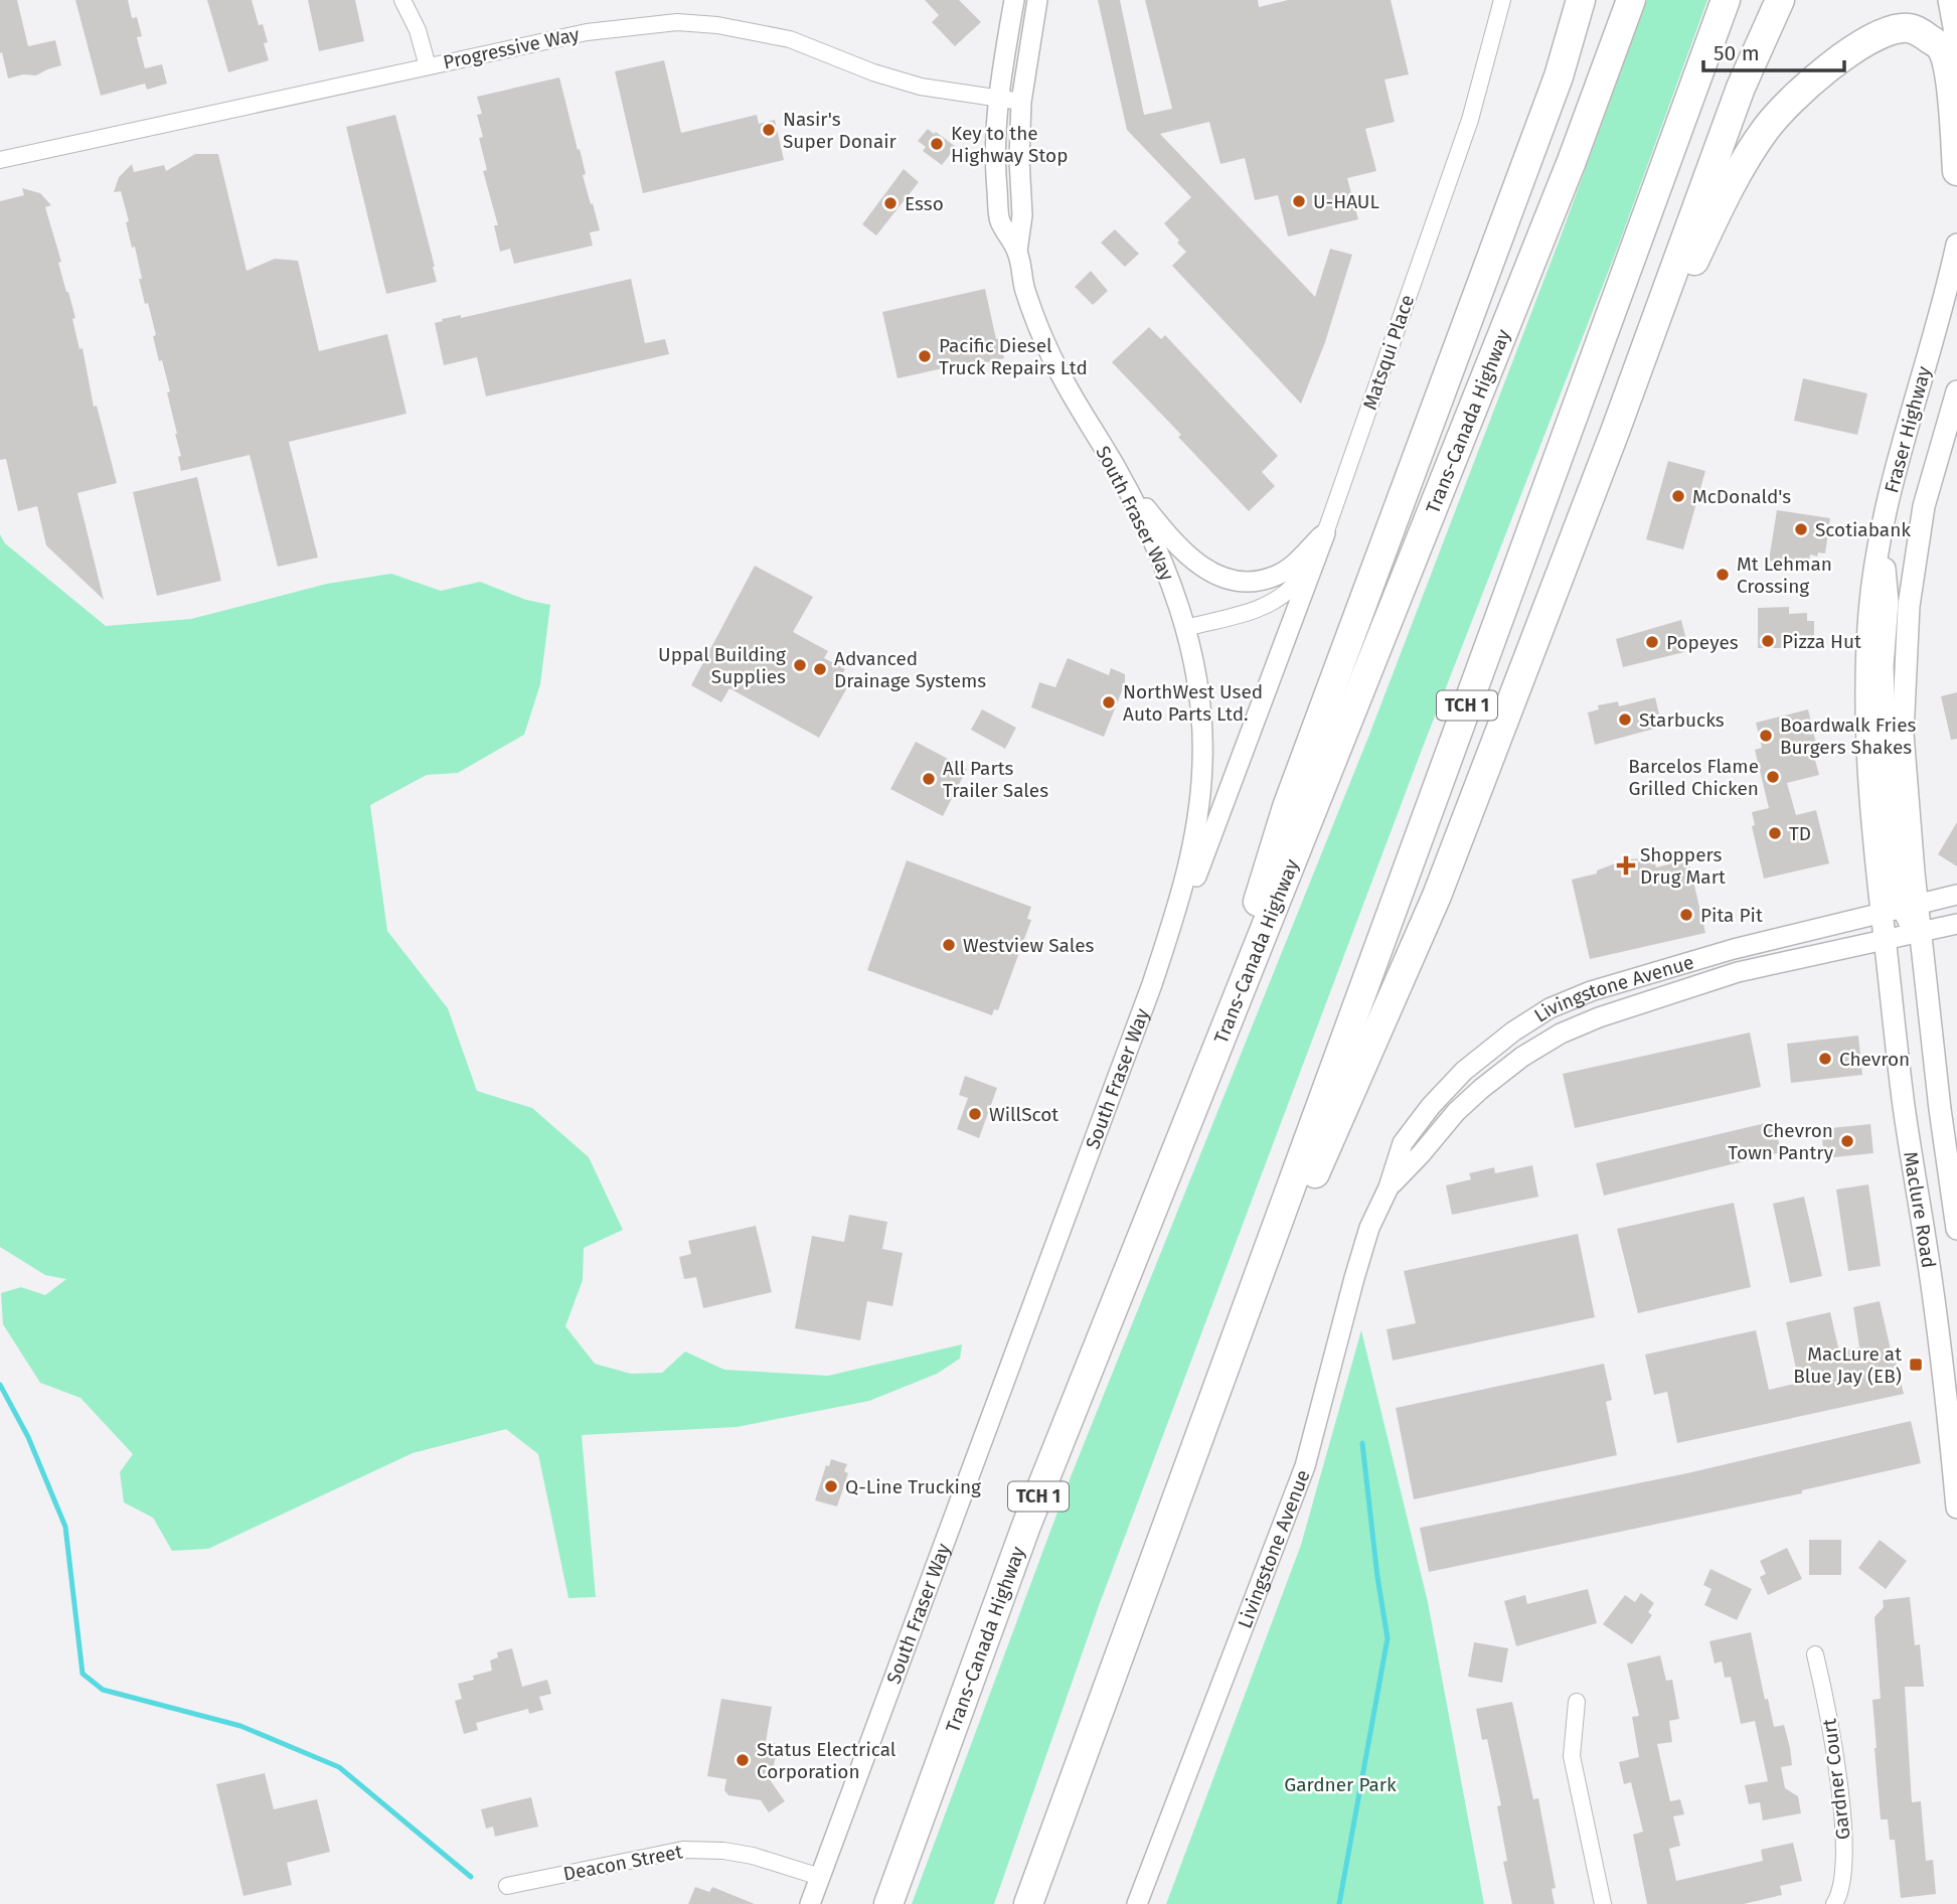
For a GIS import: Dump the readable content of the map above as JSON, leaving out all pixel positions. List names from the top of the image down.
{
  "streets": {
    "highway": ["Trans-Canada Highway", "TCH 1"],
    "main road": ["Fraser Highway", "Maclure Road"],
    "street": [
      "Progressive Way",
      "Matsqui Place",
      "South Fraser Way",
      "Livingstone Avenue",
      "Gardner Court",
      "Deacon Street"
    ]
  },
  "crossings": [
    ["Progressive Way", "South Fraser Way"],
    ["Matsqui Place", "South Fraser Way"],
    ["Fraser Highway", "Livingstone Avenue"],
    ["Fraser Highway", "Maclure Road"],
    ["South Fraser Way", "Deacon Street"],
    ["Livingstone Avenue", "Maclure Road"]
  ],
  "parks": ["Gardner Park"],
  "places": {
    "other": [
      "Nasir's Super Donair",
      "Key to the Highway Stop",
      "U-HAUL",
      "Esso",
      "Pacific Diesel Truck Repairs Ltd",
      "McDonald's",
      "Scotiabank",
      "Mt Lehman Crossing",
      "Pizza Hut",
      "Popeyes",
      "Uppal Building Supplies",
      "Advanced Drainage Systems",
      "NorthWest Used Auto Parts Ltd.",
      "Starbucks",
      "Boardwalk Fries Burgers Shakes",
      "Barcelos Flame Grilled Chicken",
      "All Parts Trailer Sales",
      "TD",
      "Pita Pit",
      "Westview Sales",
      "Chevron",
      "WillScot",
      "Chevron Town Pantry",
      "Q-Line Trucking",
      "Status Electrical Corporation"
    ],
    "health": ["Shoppers Drug Mart"],
    "transit": ["MacLure at Blue Jay (EB)"]
  },
  "scale_bar": "50 m"
}
